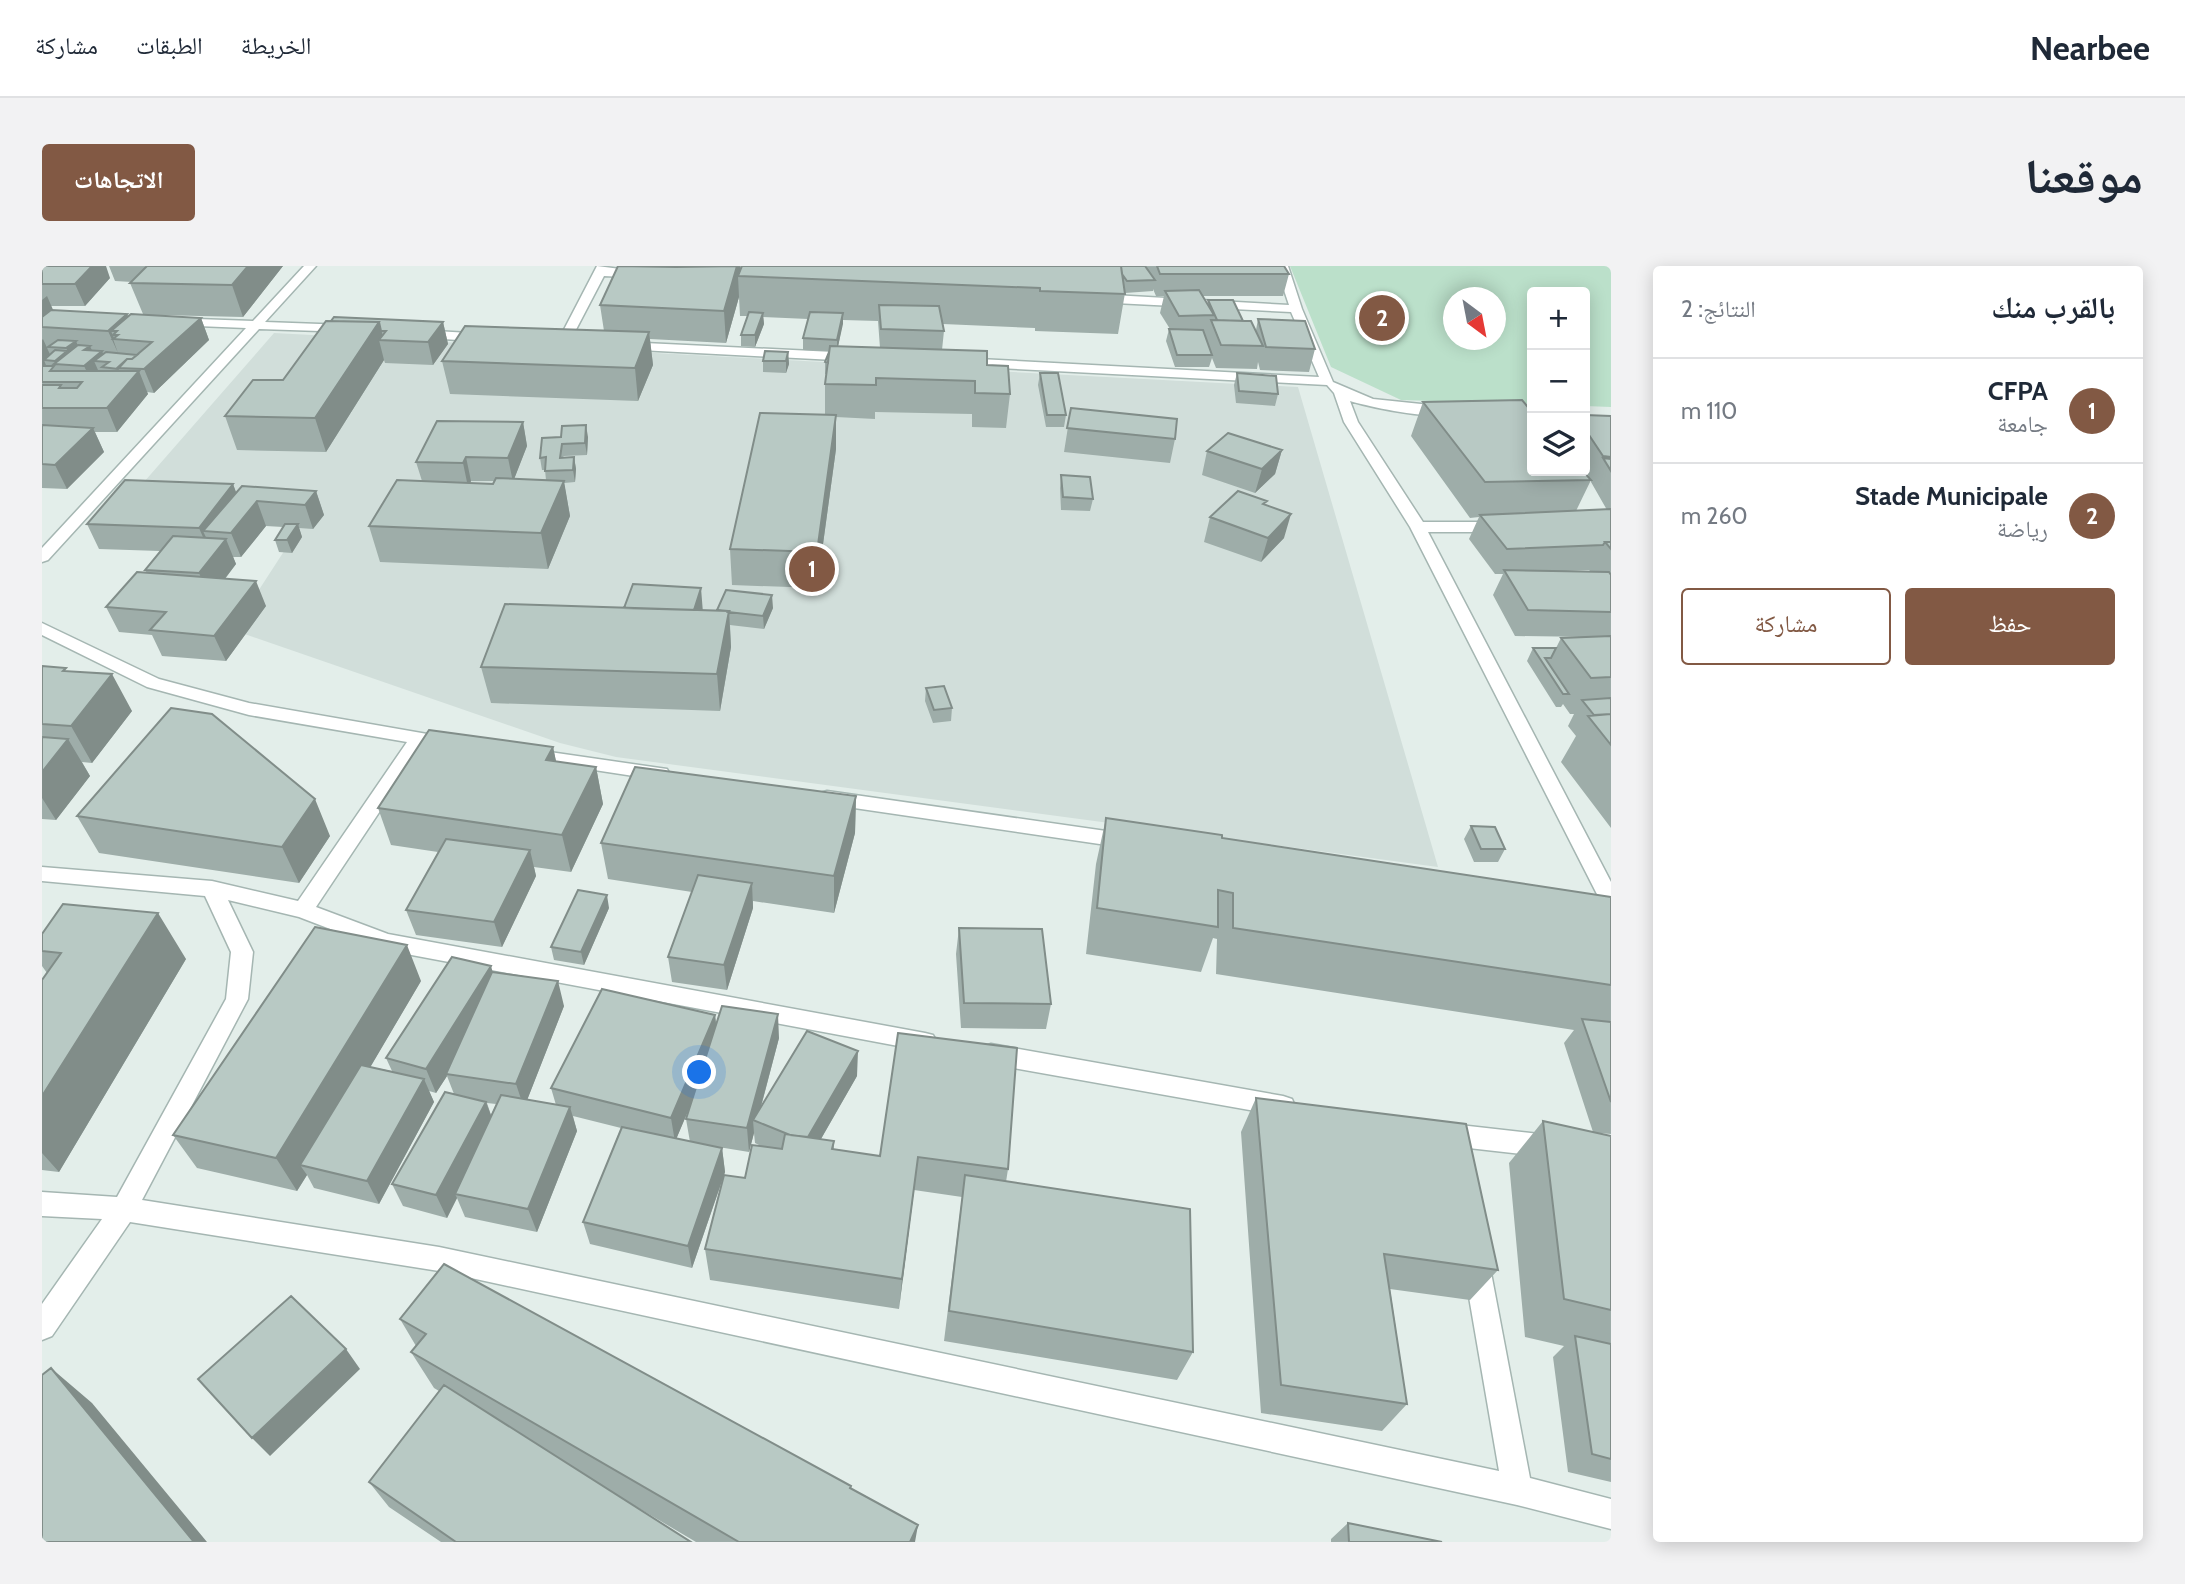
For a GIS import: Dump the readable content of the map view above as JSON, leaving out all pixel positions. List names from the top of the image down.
{
  "north": "bottom right",
  "page": {
    "header": "Nearbee",
    "nav": ["الخريطة", "الطبقات", "مشاركة"],
    "title": "موقعنا",
    "buttons": [
      "الاتجاهات",
      ["حفظ", "مشاركة"]
    ],
    "heading": ["بالقرب منك", "النتائج: 2"],
    "map_buttons": ["+", "−"],
    "pins": ["2", "1"],
    "list": [
      {
        "mark": "1",
        "name": "CFPA",
        "note": "جامعة",
        "value": "110 m"
      },
      {
        "mark": "2",
        "name": "Stade Municipale",
        "note": "رياضة",
        "value": "260 m"
      }
    ]
  }
}
